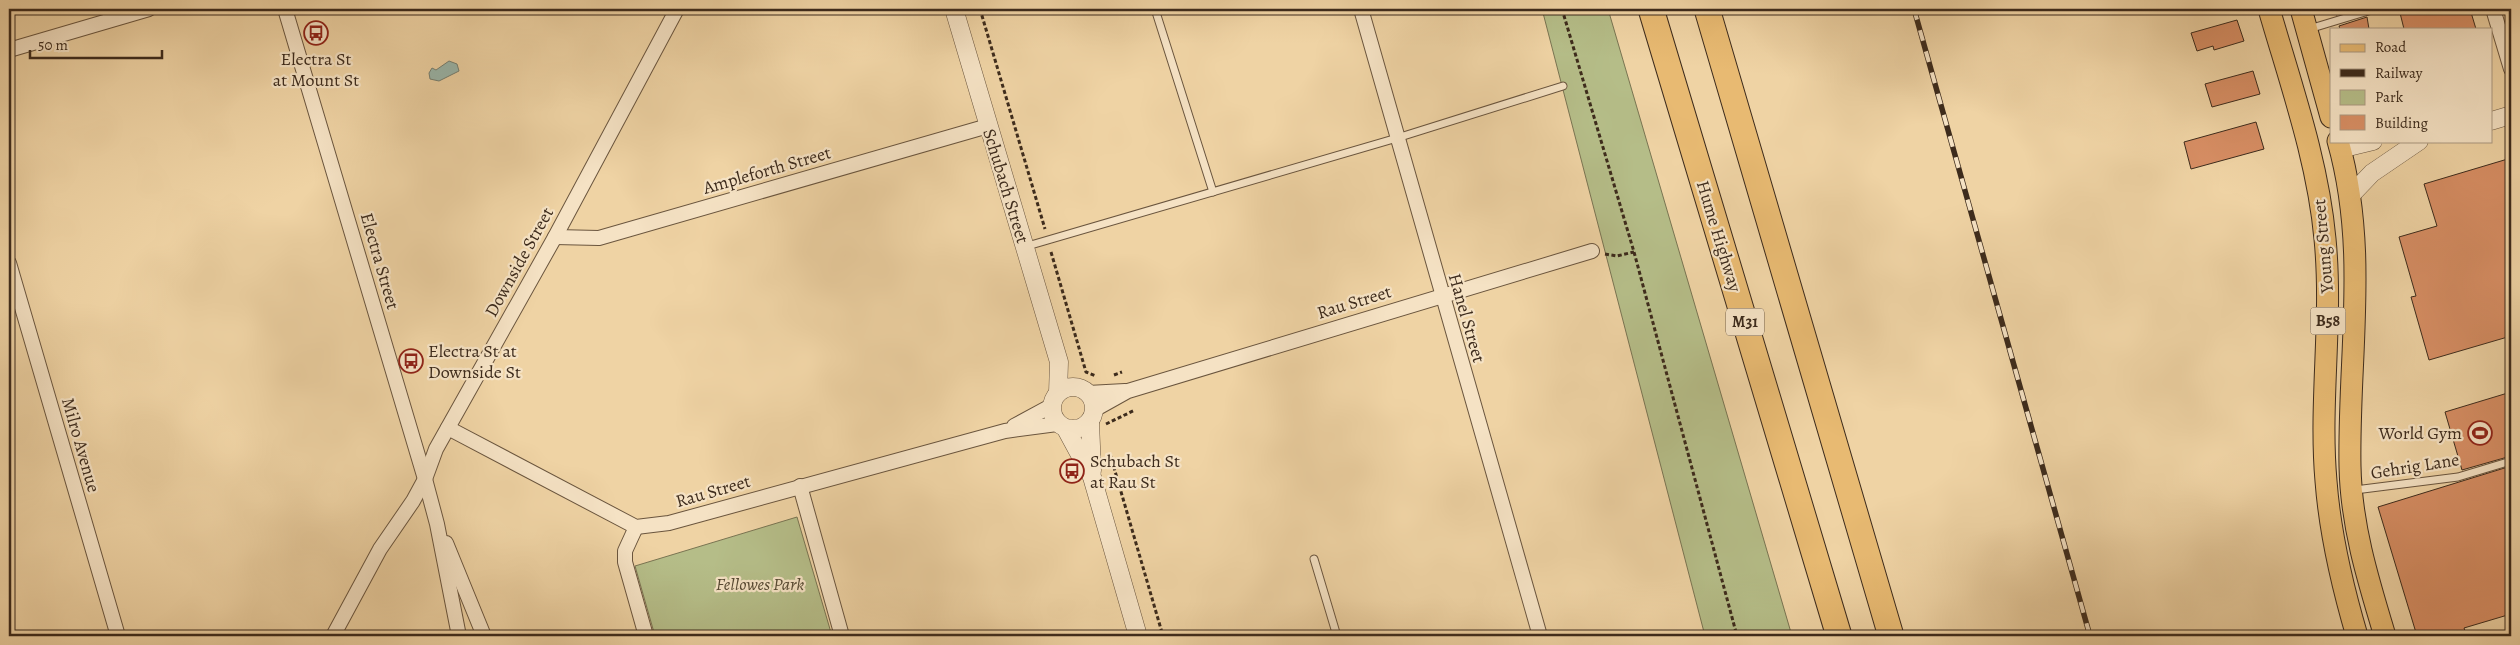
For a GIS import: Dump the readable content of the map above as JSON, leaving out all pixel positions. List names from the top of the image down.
{
  "streets": {
    "highway": ["Hume Highway", "M31"],
    "main road": ["Young Street", "B58"],
    "street": [
      "Ampleforth Street",
      "Schubach Street",
      "Electra Street",
      "Downside Street",
      "Rau Street",
      "Hanel Street",
      "Milro Avenue"
    ],
    "lane": ["Gehrig Lane"]
  },
  "crossings": [
    ["Ampleforth Street", "Schubach Street"],
    ["Ampleforth Street", "Downside Street"],
    ["Schubach Street", "Rau Street"],
    ["Young Street", "Gehrig Lane"],
    ["Electra Street", "Downside Street"],
    ["Rau Street", "Hanel Street"]
  ],
  "parks": ["Fellowes Park"],
  "places": {
    "bus stop": ["Electra St at Mount St", "Electra St at Downside St", "Schubach St at Rau St"],
    "sports": ["World Gym"]
  },
  "legend": [
    "Road",
    "Railway",
    "Park",
    "Building"
  ],
  "scale_bar": "50 m"
}
